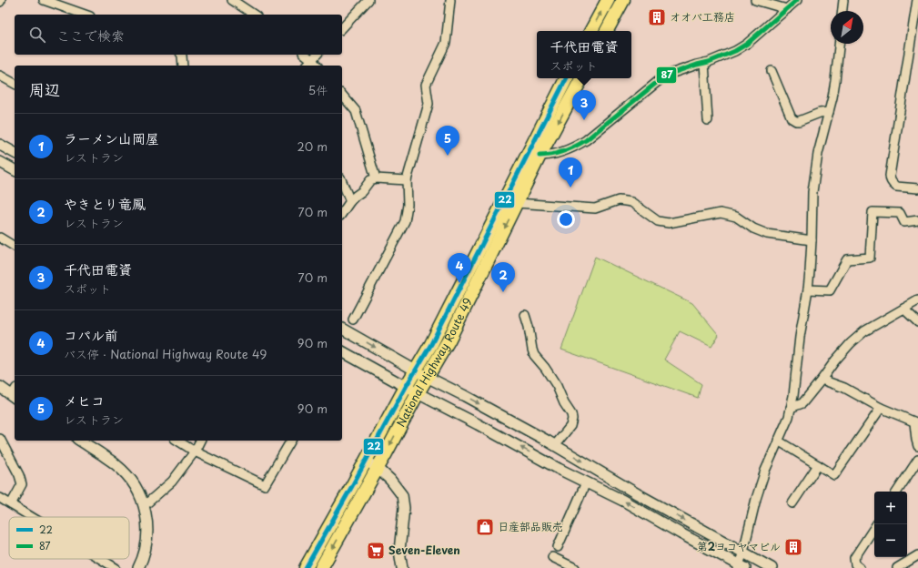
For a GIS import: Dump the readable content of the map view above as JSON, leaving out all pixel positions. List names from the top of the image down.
{
  "streets": {
    "highway": ["National Highway Route 49"]
  },
  "places": {
    "building": ["オオバ工務店", "第2ヨコヤマビル"],
    "shop": ["日産部品販売"],
    "supermarket": ["Seven-Eleven"]
  },
  "lines": ["transit line 87", "transit line 22"],
  "legend": ["22", "87"],
  "north": "top right",
  "page": {
    "search": "ここで検索",
    "popup": ["千代田電資", "スポット"],
    "heading": ["周辺", "5件"],
    "pins": [
      "3",
      "5",
      "1",
      "4",
      "2"
    ],
    "list": [
      {
        "mark": "1",
        "name": "ラーメン山岡屋",
        "note": "レストラン",
        "value": "20 m"
      },
      {
        "mark": "2",
        "name": "やきとり竜鳳",
        "note": "レストラン",
        "value": "70 m"
      },
      {
        "mark": "3",
        "name": "千代田電資",
        "note": "スポット",
        "value": "70 m"
      },
      {
        "mark": "4",
        "name": "コパル前",
        "note": "バス停 · National Highway Route 49",
        "value": "90 m"
      },
      {
        "mark": "5",
        "name": "メヒコ",
        "note": "レストラン",
        "value": "90 m"
      }
    ],
    "map_buttons": ["+", "−"]
  }
}
